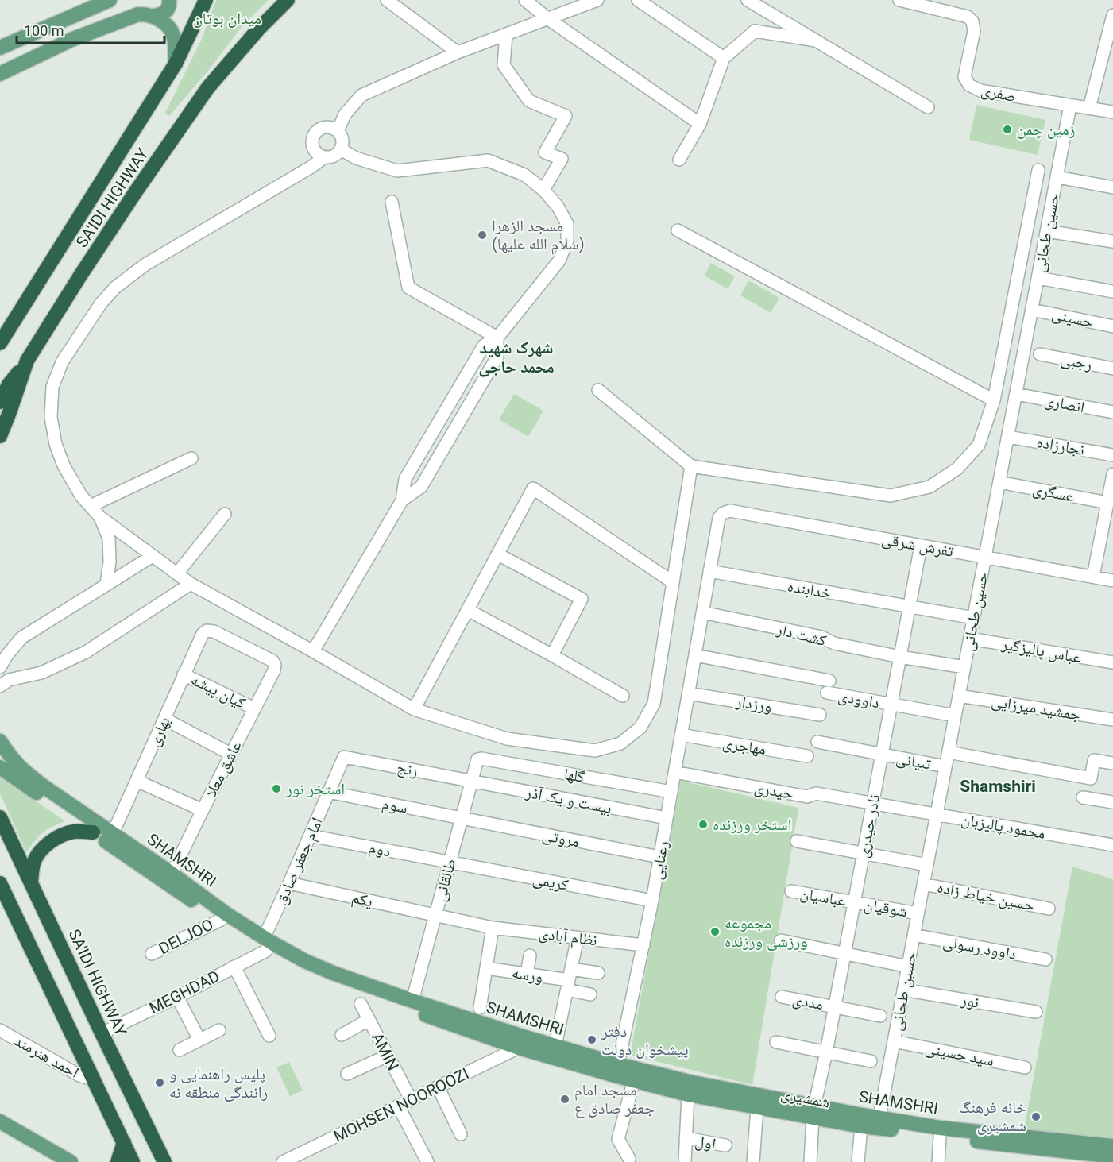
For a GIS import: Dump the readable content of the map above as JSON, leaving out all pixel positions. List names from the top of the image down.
{
  "streets": {
    "highway": ["SA'IDI HIGHWAY"],
    "main road": ["SHAMSHRI", "شمشیری"],
    "street": [
      "صفری",
      "حسین طحانی",
      "حسینی",
      "رجبی",
      "انصاری",
      "نجارزاده",
      "عسگری",
      "تفرش شرقی",
      "خدابنده",
      "کشت دار",
      "عباس پالیزگیر",
      "کیان پیشه",
      "داوودی",
      "ورزدار",
      "جمشید میرزایی",
      "بهاری",
      "مهاجری",
      "تبیانی",
      "عاشق معلا",
      "رنج",
      "گلها",
      "حیدری",
      "بیست و یک آذر",
      "سوم",
      "نادر حیدری",
      "محمود پالیزبان",
      "مروتی",
      "دوم",
      "رعنایی",
      "امام جعفر صادق",
      "طالقانی",
      "کریمی",
      "حسین خیاط زاده",
      "عباسیان",
      "یکم",
      "شوقیان",
      "DELJOO",
      "نظام آبادی",
      "داوود رسولی",
      "ورسه",
      "MEGHDAD",
      "نور",
      "مددی",
      "AMIN",
      "سید حسینی",
      "احمد هنرمند",
      "MOHSEN NOOROOZI",
      "اول"
    ]
  },
  "crossings": [
    ["صفری", "حسین طحانی"],
    ["SA'IDI HIGHWAY", "MEGHDAD"],
    ["حسین طحانی", "حسینی"],
    ["حسین طحانی", "انصاری"],
    ["حسین طحانی", "نجارزاده"],
    ["حسین طحانی", "عسگری"],
    ["حسین طحانی", "تفرش شرقی"],
    ["حسین طحانی", "خدابنده"],
    ["حسین طحانی", "کشت دار"],
    ["حسین طحانی", "عباس پالیزگیر"],
    ["حسین طحانی", "داوودی"],
    ["حسین طحانی", "جمشید میرزایی"],
    ["حسین طحانی", "تبیانی"],
    ["حسین طحانی", "حیدری"],
    ["حسین طحانی", "محمود پالیزبان"],
    ["حسین طحانی", "حسین خیاط زاده"],
    ["حسین طحانی", "شوقیان"],
    ["حسین طحانی", "داوود رسولی"],
    ["حسین طحانی", "نور"],
    ["حسین طحانی", "سید حسینی"],
    ["حسین طحانی", "شمشیری"],
    ["تفرش شرقی", "نادر حیدری"],
    ["تفرش شرقی", "رعنایی"],
    ["خدابنده", "نادر حیدری"],
    ["خدابنده", "رعنایی"],
    ["کشت دار", "نادر حیدری"],
    ["کشت دار", "رعنایی"],
    ["کیان پیشه", "بهاری"],
    ["کیان پیشه", "عاشق معلا"],
    ["داوودی", "نادر حیدری"],
    ["داوودی", "رعنایی"],
    ["ورزدار", "رعنایی"],
    ["بهاری", "عاشق معلا"],
    ["بهاری", "SHAMSHRI"],
    ["مهاجری", "رعنایی"],
    ["تبیانی", "نادر حیدری"],
    ["عاشق معلا", "SHAMSHRI"],
    ["رنج", "بیست و یک آذر"],
    ["رنج", "امام جعفر صادق"],
    ["رنج", "طالقانی"],
    ["گلها", "رعنایی"],
    ["گلها", "طالقانی"],
    ["حیدری", "نادر حیدری"],
    ["حیدری", "محمود پالیزبان"],
    ["حیدری", "رعنایی"],
    ["بیست و یک آذر", "رعنایی"],
    ["بیست و یک آذر", "طالقانی"],
    ["سوم", "مروتی"],
    ["سوم", "امام جعفر صادق"],
    ["سوم", "طالقانی"],
    ["نادر حیدری", "عباسیان"],
    ["نادر حیدری", "شوقیان"],
    ["نادر حیدری", "مددی"],
    ["نادر حیدری", "شمشیری"],
    ["مروتی", "رعنایی"],
    ["مروتی", "طالقانی"],
    ["دوم", "امام جعفر صادق"],
    ["دوم", "طالقانی"],
    ["دوم", "کریمی"],
    ["SHAMSHRI", "امام جعفر صادق"],
    ["SHAMSHRI", "طالقانی"],
    ["SHAMSHRI", "DELJOO"],
    ["SHAMSHRI", "MEGHDAD"],
    ["SHAMSHRI", "شمشیری"],
    ["SHAMSHRI", "MOHSEN NOOROOZI"],
    ["رعنایی", "کریمی"],
    ["رعنایی", "نظام آبادی"],
    ["رعنایی", "شمشیری"],
    ["امام جعفر صادق", "یکم"],
    ["امام جعفر صادق", "MEGHDAD"],
    ["طالقانی", "کریمی"],
    ["طالقانی", "یکم"],
    ["عباسیان", "شوقیان"],
    ["یکم", "نظام آبادی"],
    ["AMIN", "MOHSEN NOOROOZI"]
  ],
  "districts": ["شهرک شهید محمد حاجی", "Shamshiri"],
  "parks": ["میدان بوتان"],
  "places": [
    "زمین چمن",
    "مسجد الزهرا (سلام الله علیها)",
    "استخر نور",
    "استخر ورزنده",
    "مجموعه ورزشی ورزنده",
    "دفتر پیشخوان دولت",
    "پلیس راهنمایی و رانندگی منطقه نه",
    "مسجد امام جعفر صادق ع",
    "خانه فرهنگ شمشیری"
  ],
  "scale_bar": "100 m"
}
